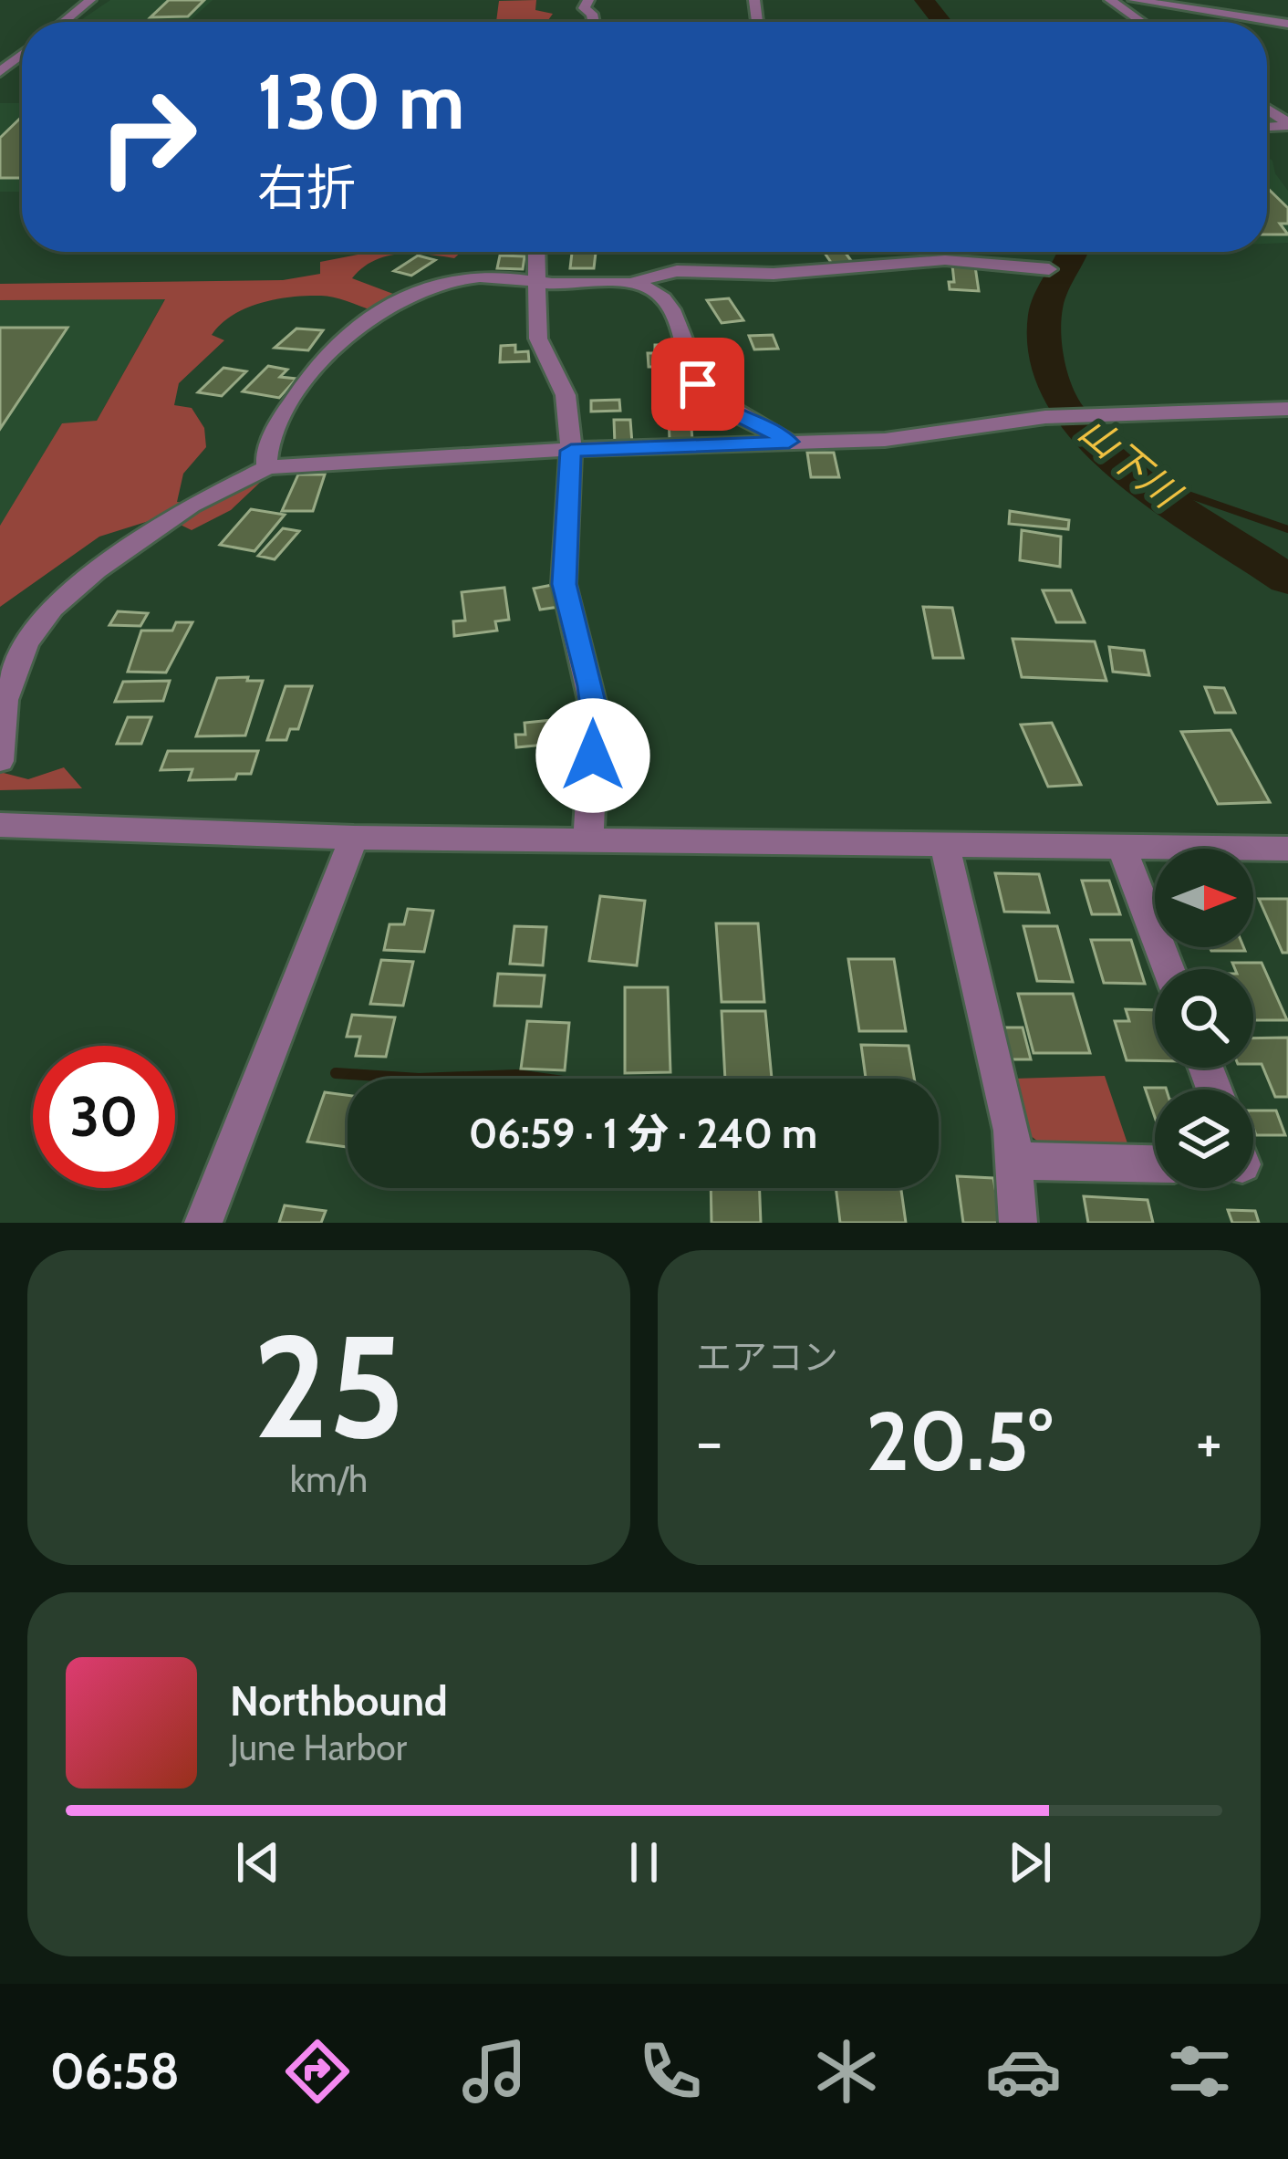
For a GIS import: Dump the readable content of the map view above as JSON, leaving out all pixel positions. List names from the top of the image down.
{
  "water": ["山下川"],
  "north": "right",
  "page": {
    "turn": ["130 m", "右折"],
    "limit": "30",
    "trip": "06:59 · 1 分 · 240 m",
    "tile": [
      ["25", "km/h"],
      "エアコン"
    ],
    "heat": ["−", "20.5°", "+"],
    "song": ["Northbound", "June Harbor"],
    "tabs": "06:58"
  }
}
